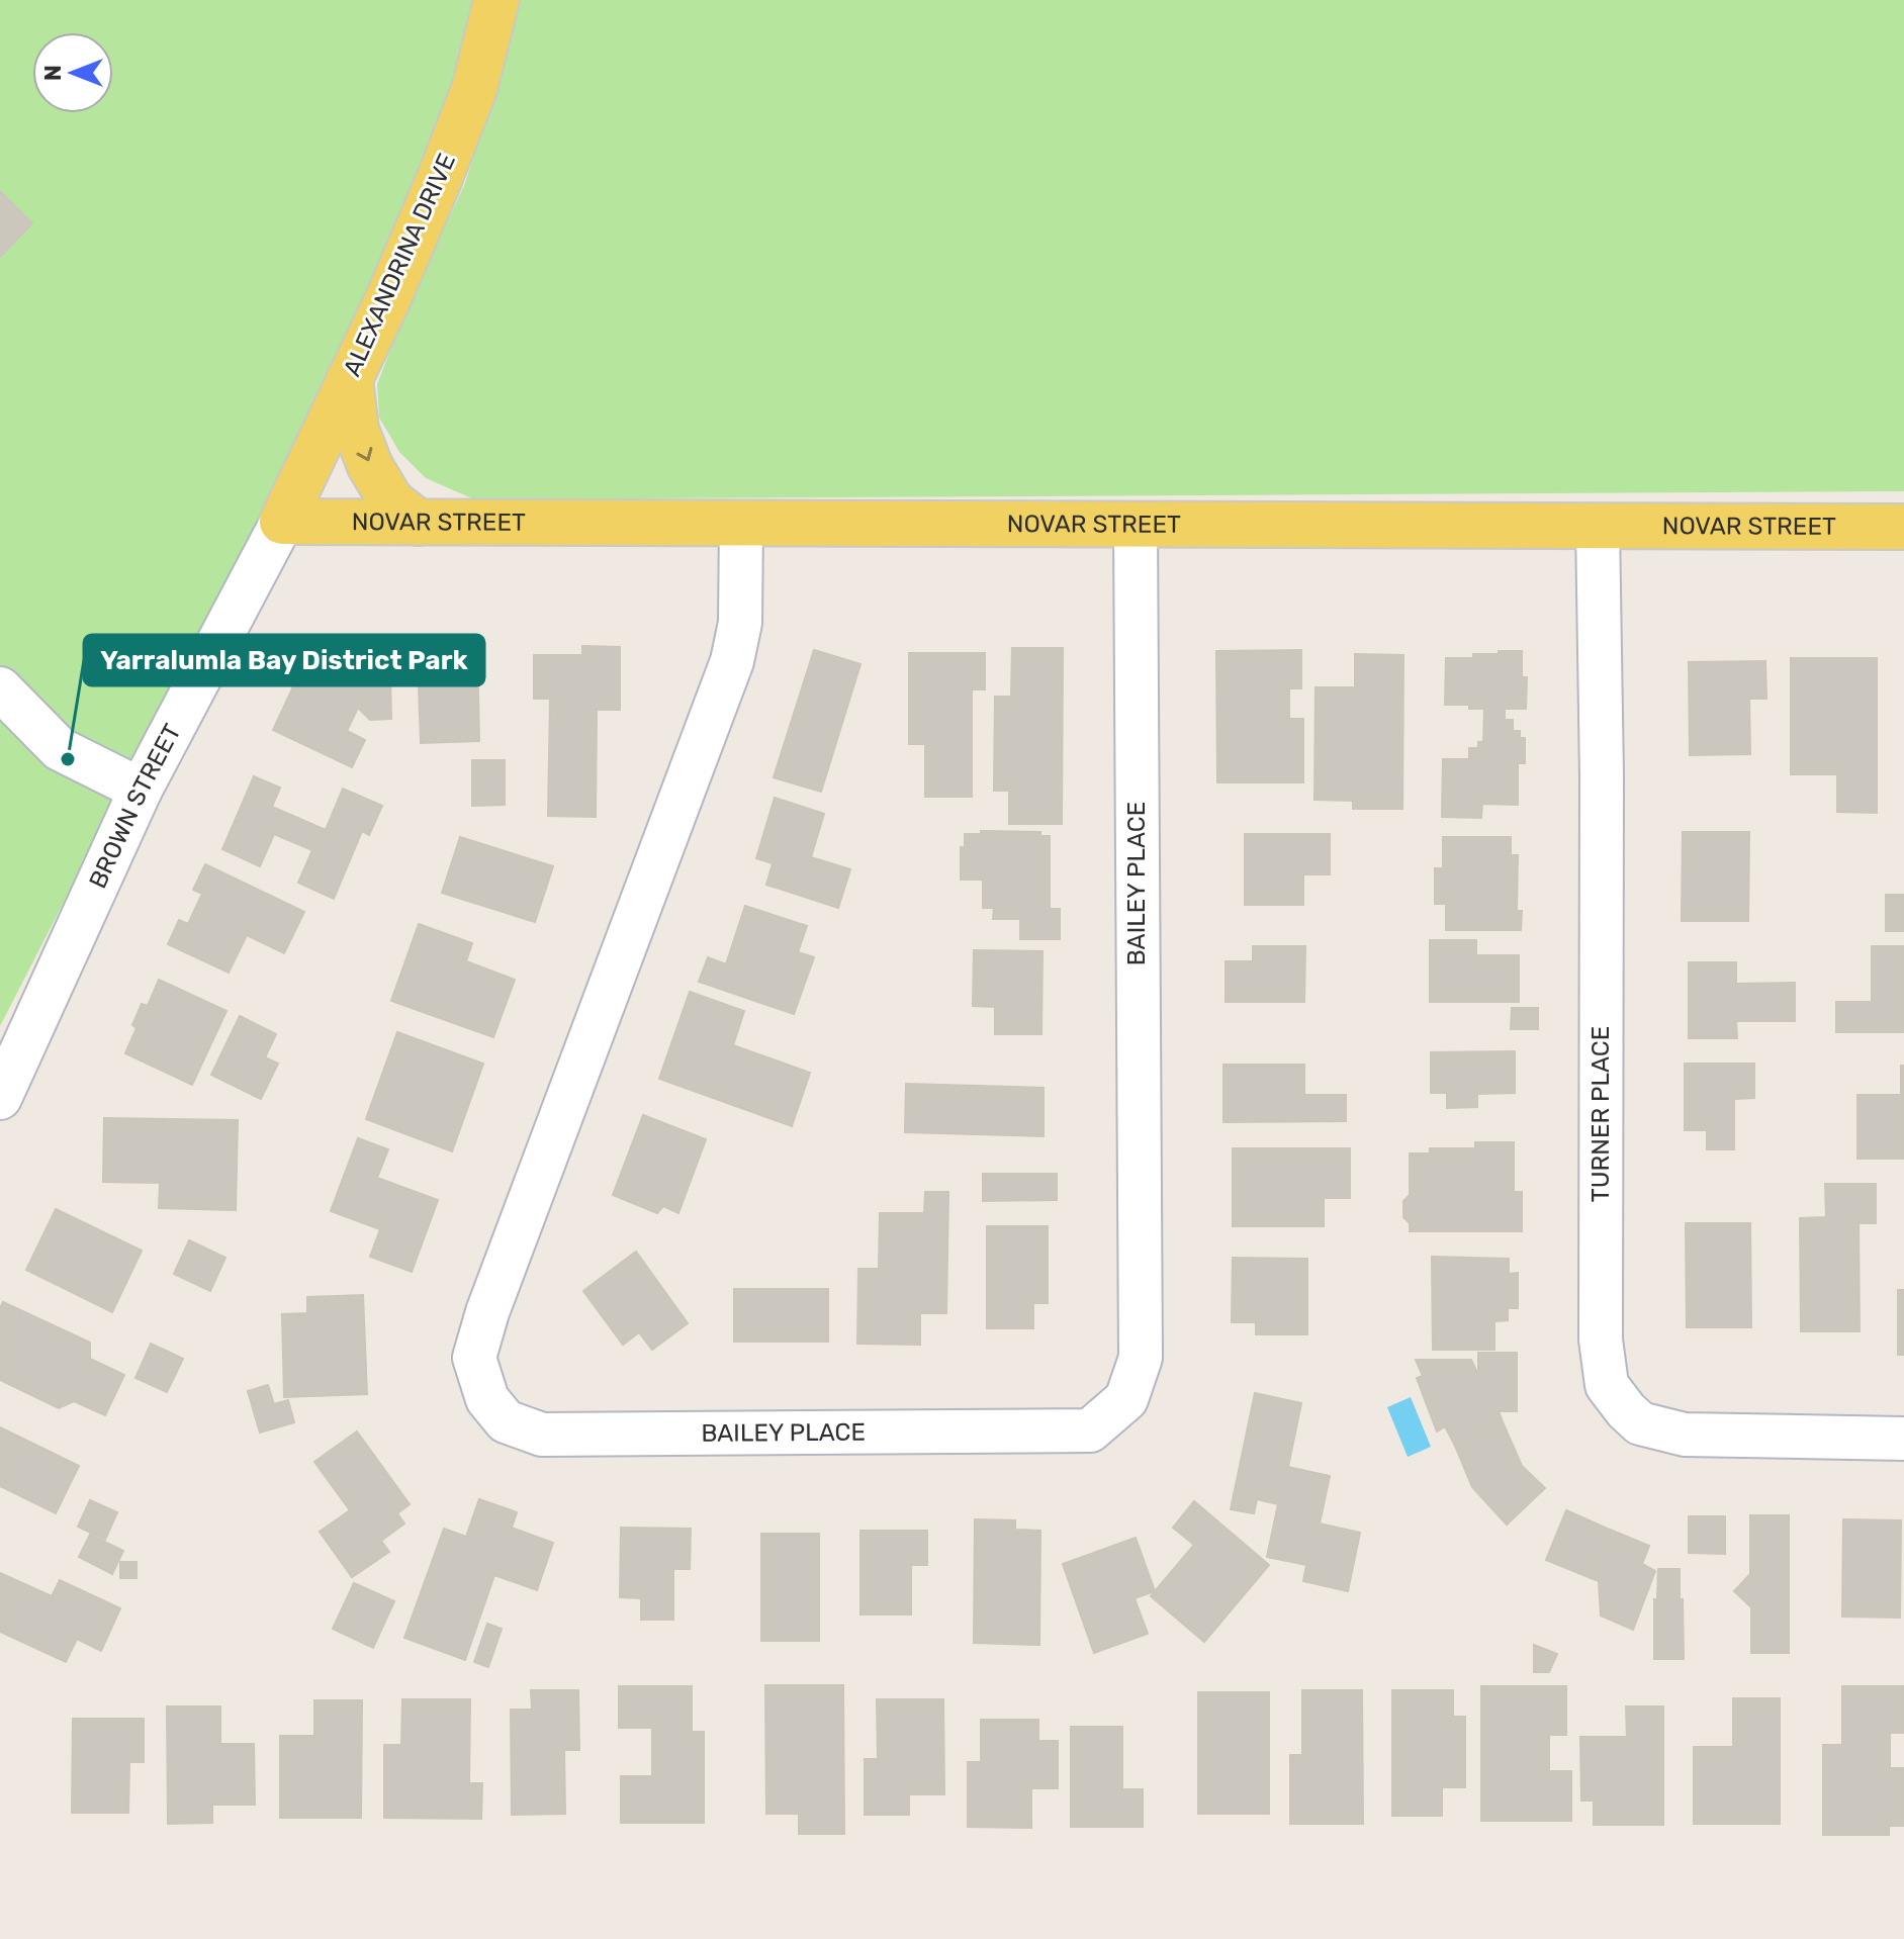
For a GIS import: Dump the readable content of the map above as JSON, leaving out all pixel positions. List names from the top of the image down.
{
  "streets": {
    "main road": ["ALEXANDRINA DRIVE", "NOVAR STREET"],
    "street": ["BROWN STREET", "BAILEY PLACE", "TURNER PLACE"]
  },
  "crossings": [
    ["ALEXANDRINA DRIVE", "NOVAR STREET"],
    ["ALEXANDRINA DRIVE", "BROWN STREET"],
    ["NOVAR STREET", "BROWN STREET"],
    ["NOVAR STREET", "BAILEY PLACE"],
    ["NOVAR STREET", "TURNER PLACE"]
  ],
  "places": ["Yarralumla Bay District Park"],
  "north": "left"
}
